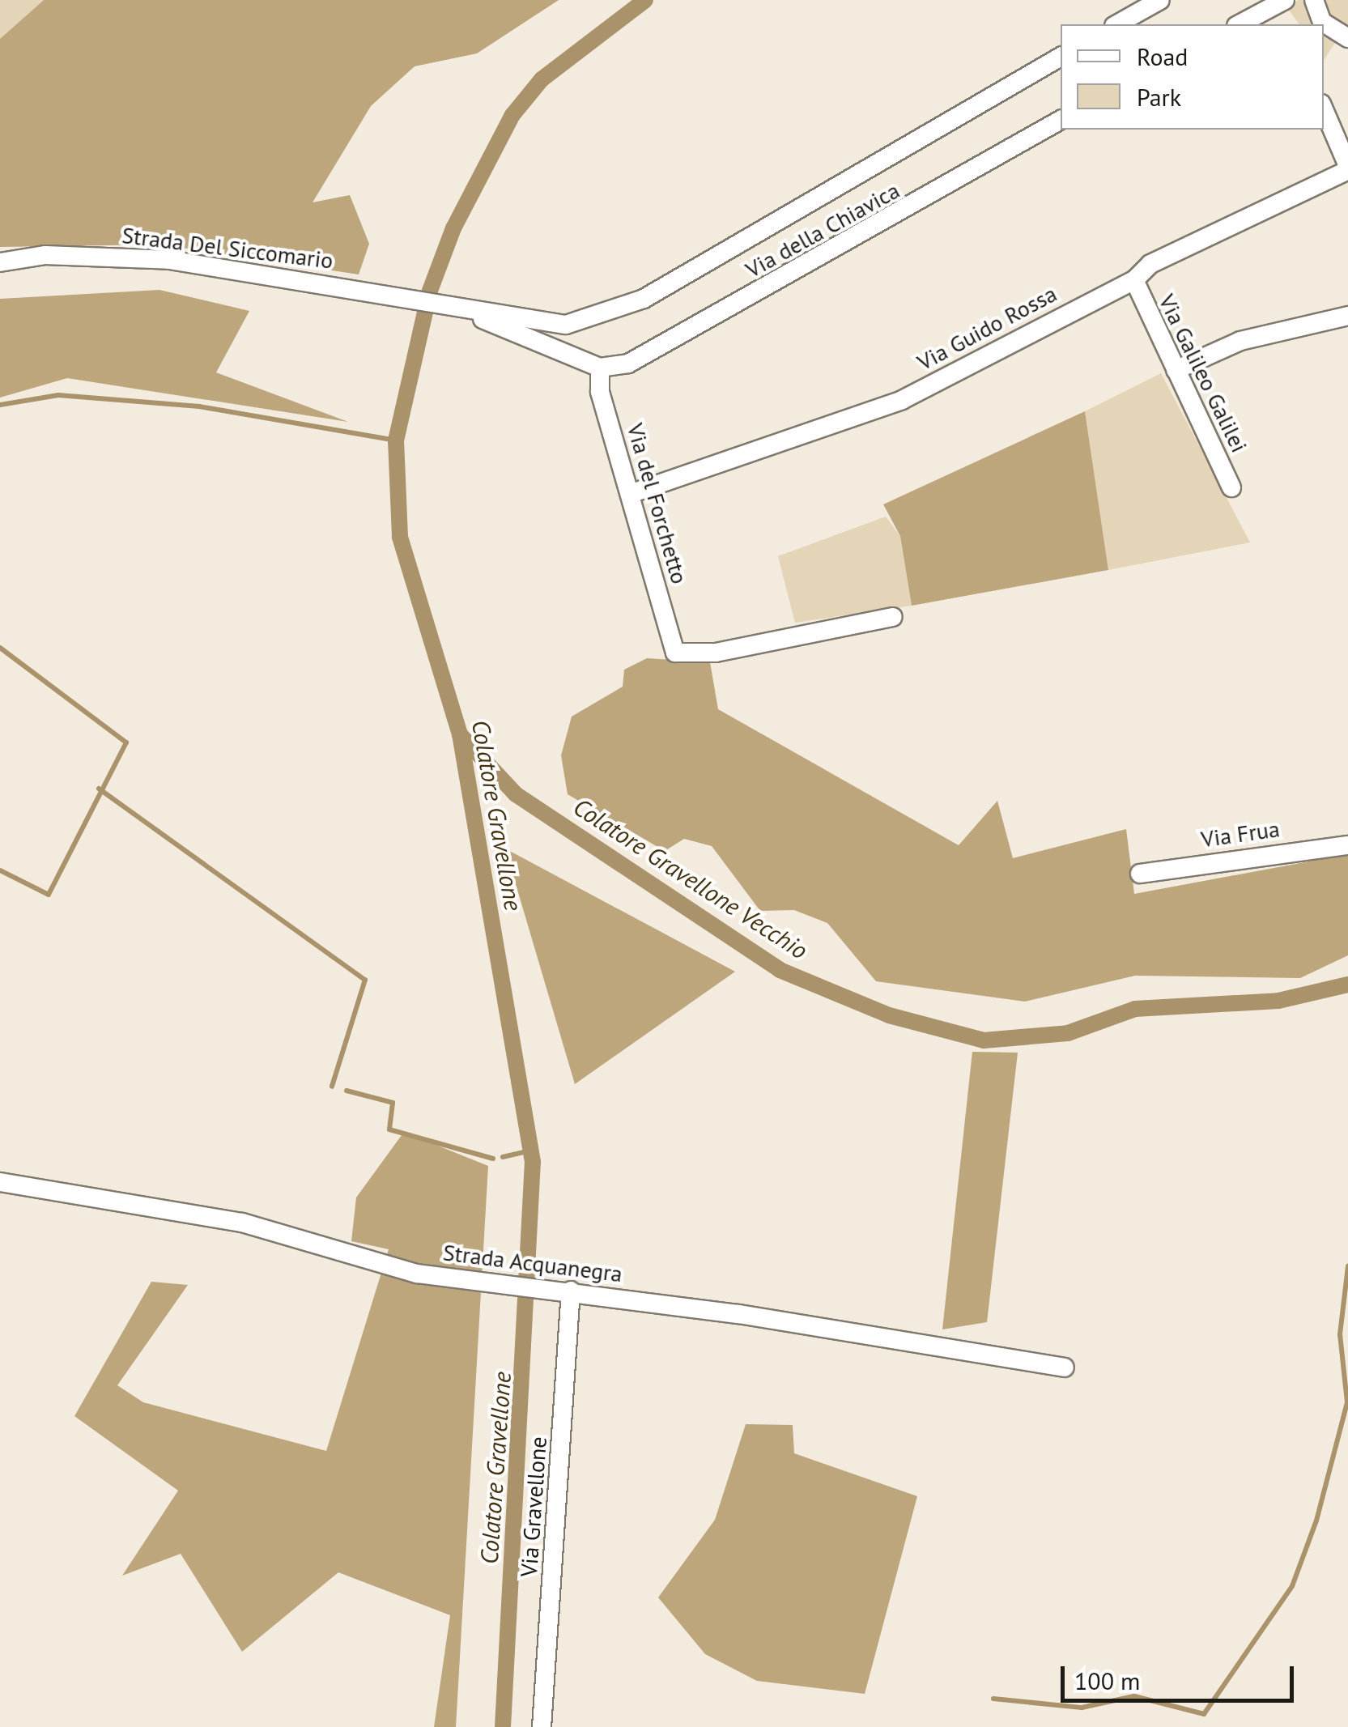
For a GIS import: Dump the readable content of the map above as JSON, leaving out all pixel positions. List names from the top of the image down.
{
  "streets": {
    "street": [
      "Via della Chiavica",
      "Strada Del Siccomario",
      "Via Guido Rossa",
      "Via Galileo Galilei",
      "Via del Forchetto",
      "Via Frua",
      "Strada Acquanegra",
      "Via Gravellone"
    ]
  },
  "crossings": [
    ["Via della Chiavica", "Via del Forchetto"],
    ["Via Guido Rossa", "Via Galileo Galilei"],
    ["Via Guido Rossa", "Via del Forchetto"],
    ["Strada Acquanegra", "Via Gravellone"]
  ],
  "water": ["Colatore Gravellone", "Colatore Gravellone Vecchio"],
  "legend": ["Road", "Park"],
  "scale_bar": "100 m"
}
